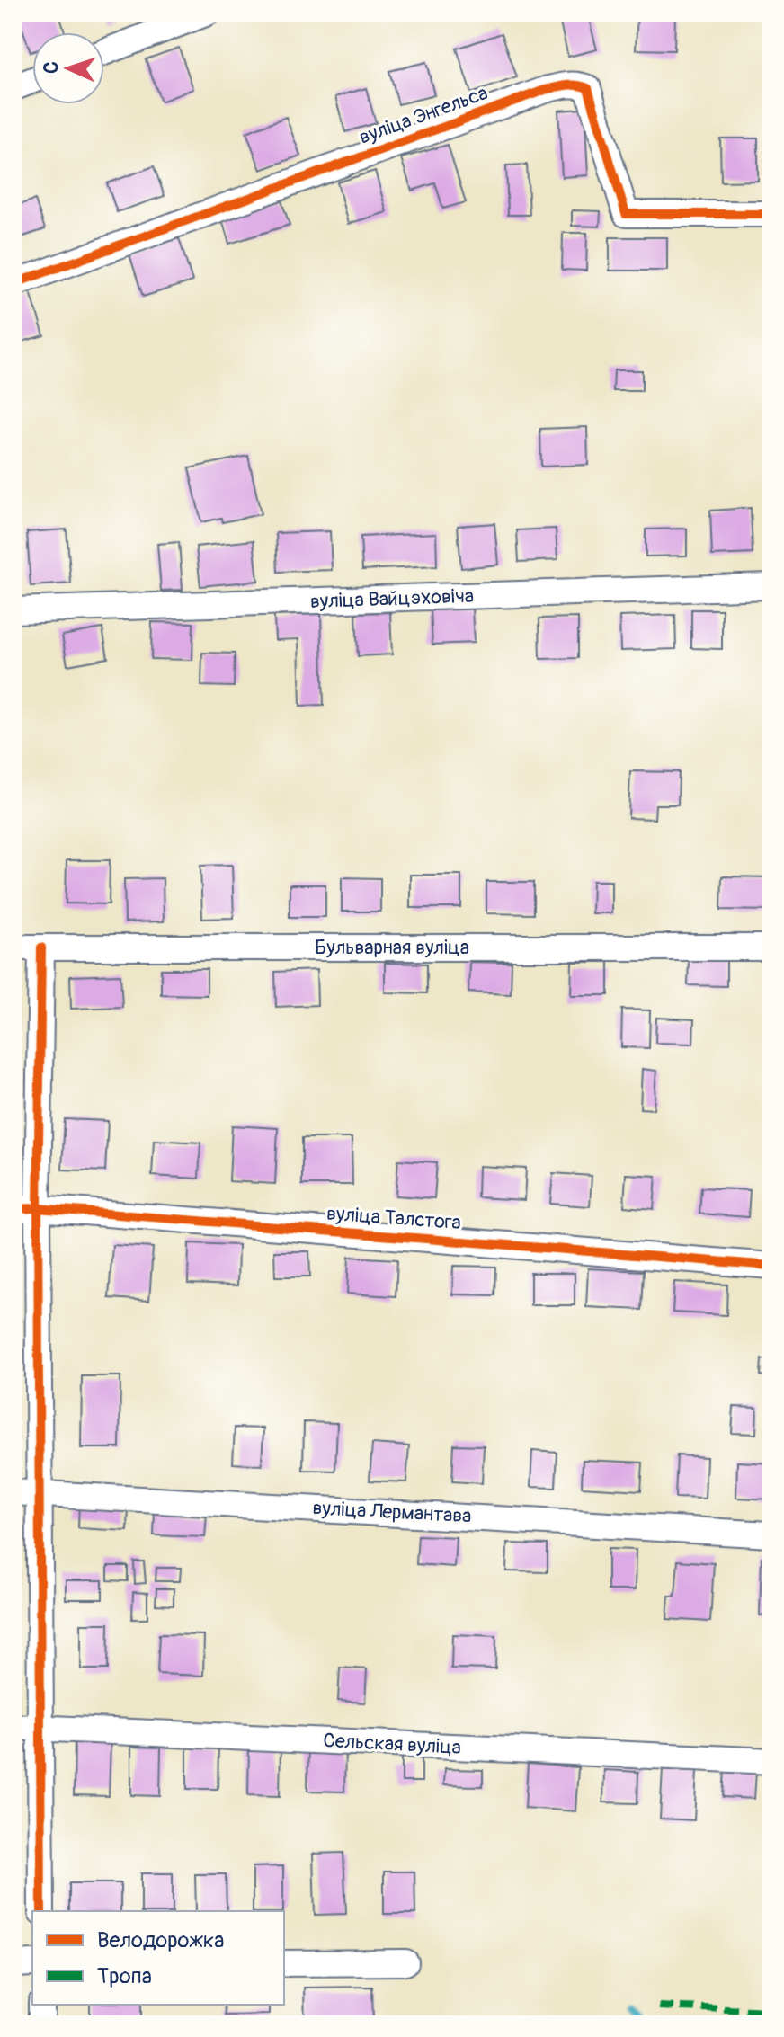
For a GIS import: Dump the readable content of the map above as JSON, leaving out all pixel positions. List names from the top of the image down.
{
  "streets": {
    "street": [
      "вуліца Энгельса",
      "вуліца Вайцэховіча",
      "Бульварная вуліца",
      "вуліца Талстога",
      "вуліца Лермантава",
      "Сельская вуліца"
    ]
  },
  "legend": ["Велодорожка", "Тропа"],
  "north": "left"
}
